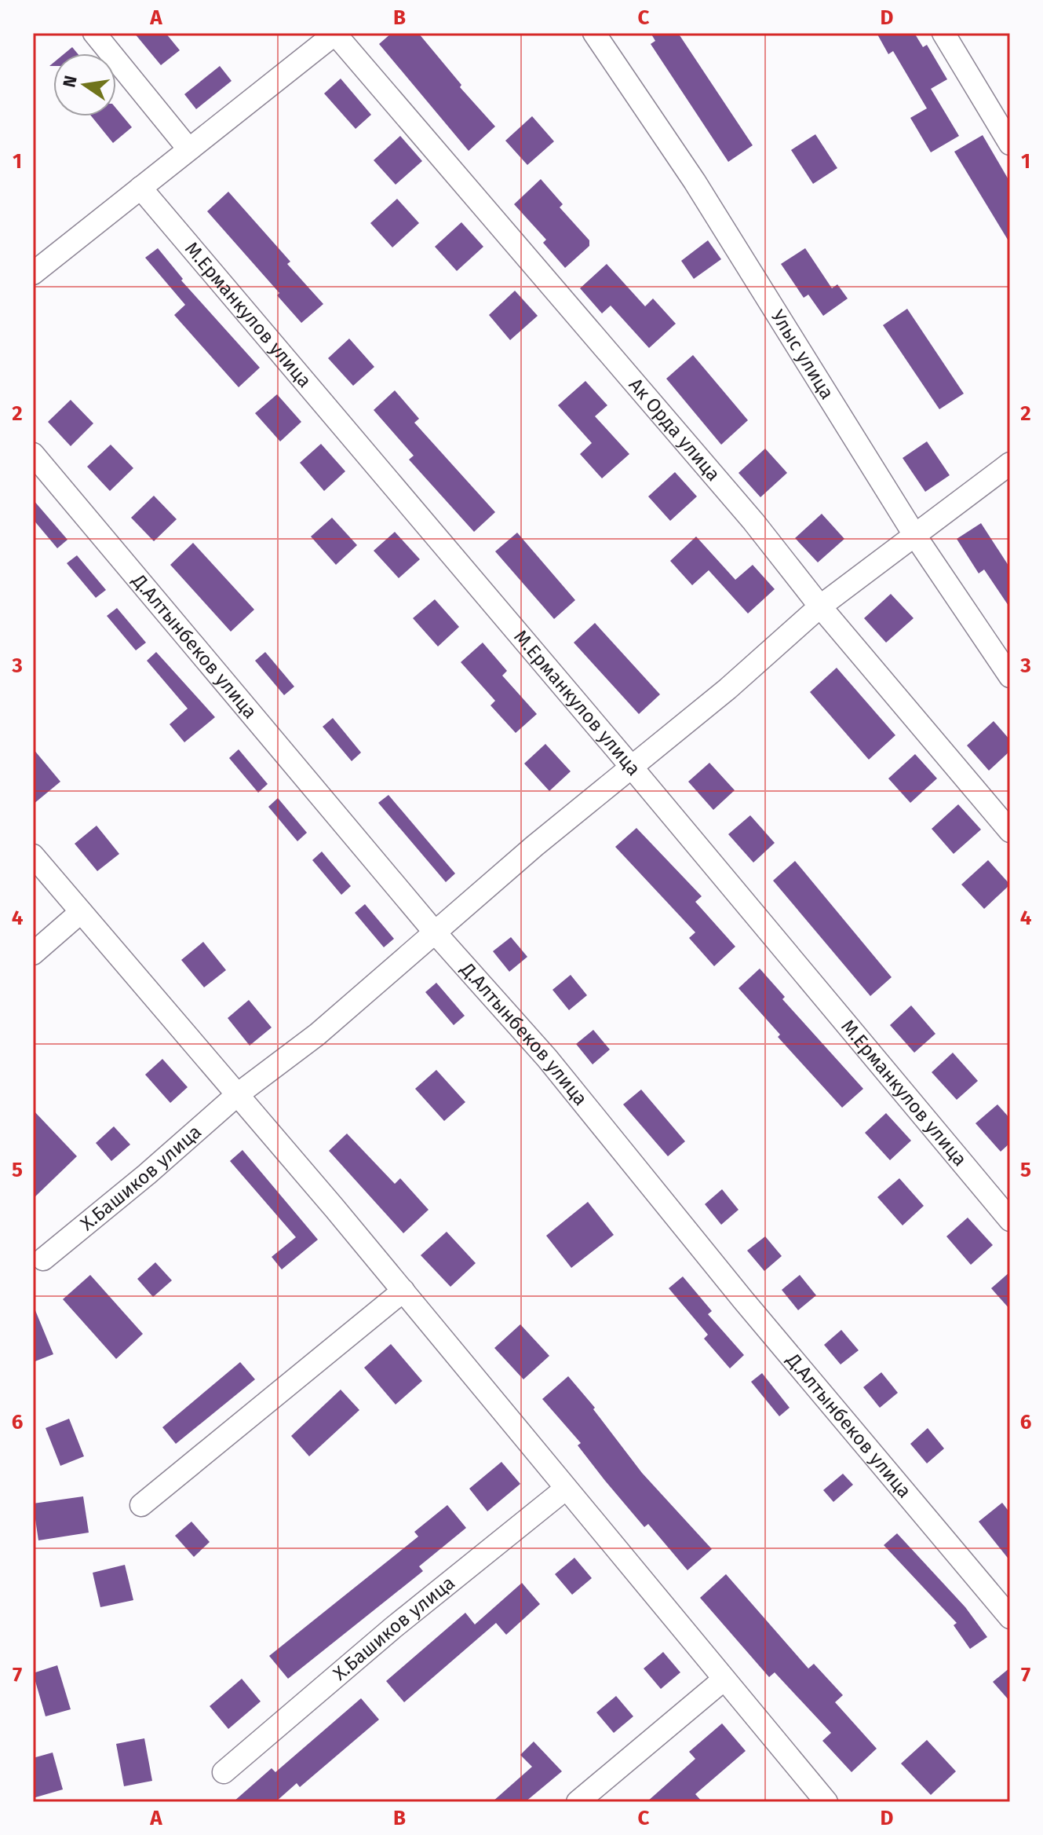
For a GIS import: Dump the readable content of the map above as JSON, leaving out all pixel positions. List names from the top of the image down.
{
  "streets": {
    "street": [
      "М.Ерманкулов улица",
      "Улыс улица",
      "Ак Орда улица",
      "Д.Алтынбеков улица",
      "Х.Башиков улица"
    ]
  },
  "crossings": [
    ["М.Ерманкулов улица", "Х.Башиков улица"],
    ["Улыс улица", "Х.Башиков улица"],
    ["Ак Орда улица", "Х.Башиков улица"],
    ["Д.Алтынбеков улица", "Х.Башиков улица"]
  ],
  "north": "left",
  "grid": {
    "columns": [
      "A",
      "B",
      "C",
      "D"
    ],
    "rows": [
      "1",
      "2",
      "3",
      "4",
      "5",
      "6",
      "7"
    ]
  }
}
